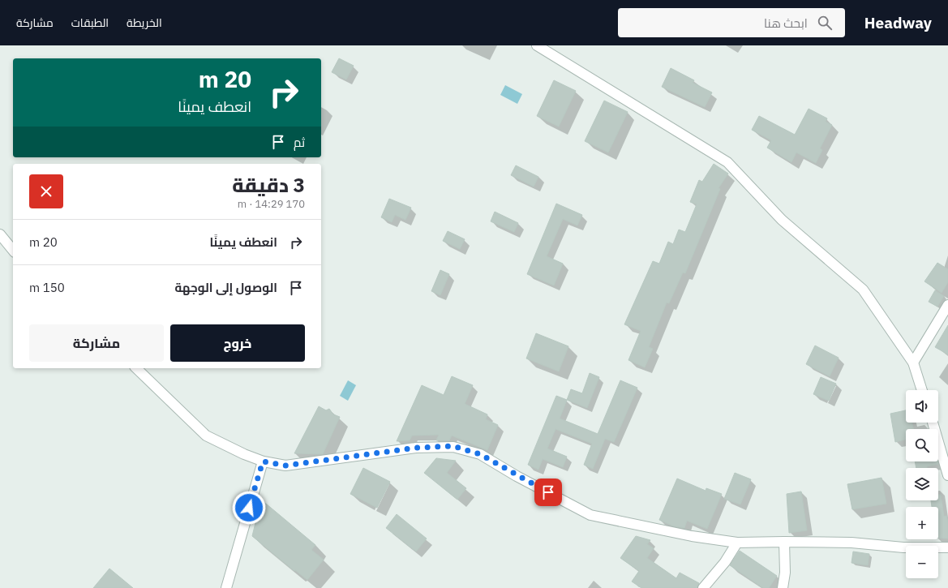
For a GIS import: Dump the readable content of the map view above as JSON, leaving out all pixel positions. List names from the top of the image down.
{
  "page": {
    "header": "Headway",
    "search": "ابحث هنا",
    "nav": ["الخريطة", "الطبقات", "مشاركة"],
    "turn": ["20 m", "انعطف يمينًا"],
    "then": "ثم",
    "heading": ["3 دقيقة", "170 m · 14:29"],
    "list": [
      {
        "name": "انعطف يمينًا",
        "value": "20 m"
      },
      {
        "name": "الوصول إلى الوجهة",
        "value": "150 m"
      }
    ],
    "buttons": ["خروج", "مشاركة"],
    "map_buttons": ["+", "−"]
  }
}
